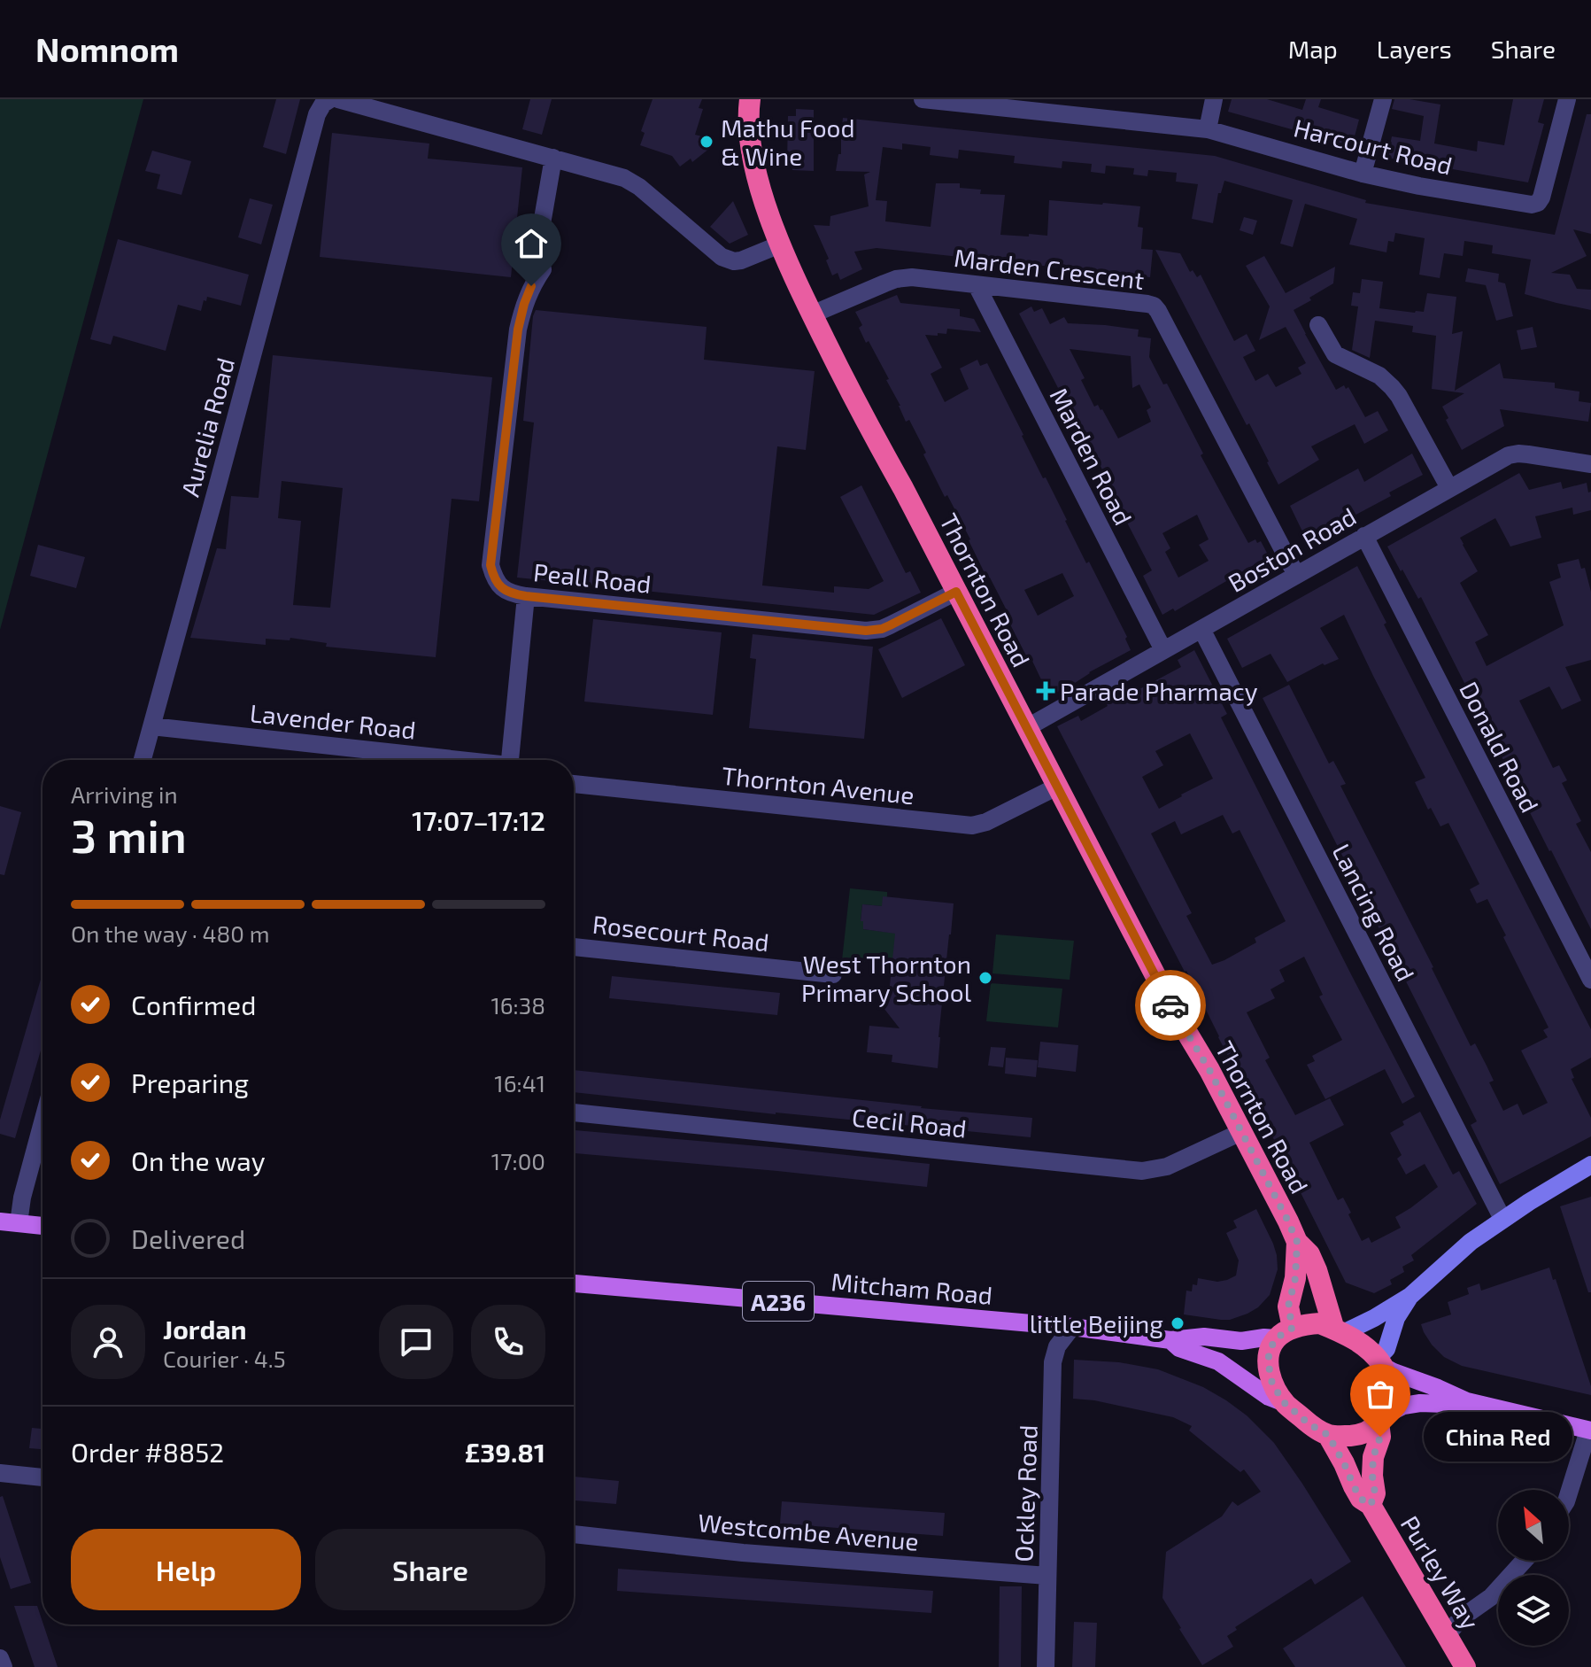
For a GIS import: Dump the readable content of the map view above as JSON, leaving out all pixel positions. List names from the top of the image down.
{
  "streets": {
    "highway": ["Thornton Road", "Purley Way"],
    "main road": ["Mitcham Road", "A236"],
    "street": [
      "Harcourt Road",
      "Marden Crescent",
      "Aurelia Road",
      "Marden Road",
      "Boston Road",
      "Peall Road",
      "Lavender Road",
      "Donald Road",
      "Thornton Avenue",
      "Lancing Road",
      "Rosecourt Road",
      "Cecil Road",
      "Ockley Road",
      "Westcombe Avenue"
    ]
  },
  "crossings": [
    ["Marden Crescent", "Marden Road"],
    ["Marden Crescent", "Boston Road"],
    ["Marden Crescent", "Thornton Road"],
    ["Aurelia Road", "Lavender Road"],
    ["Marden Road", "Boston Road"],
    ["Boston Road", "Thornton Road"],
    ["Boston Road", "Donald Road"],
    ["Boston Road", "Lancing Road"],
    ["Peall Road", "Thornton Road"],
    ["Thornton Road", "Thornton Avenue"],
    ["Thornton Road", "Cecil Road"],
    ["Thornton Road", "Mitcham Road"],
    ["Thornton Road", "Purley Way"],
    ["Mitcham Road", "Ockley Road"],
    ["Mitcham Road", "Purley Way"],
    ["Ockley Road", "Westcombe Avenue"]
  ],
  "places": {
    "other": [
      "Mathu Food & Wine",
      "West Thornton Primary School",
      "little Beijing",
      "China Red"
    ],
    "health": ["Parade Pharmacy"]
  },
  "north": "top left",
  "page": {
    "header": "Nomnom",
    "nav": ["Map", "Layers", "Share"],
    "heading": ["3 min", "Arriving in", "17:07–17:12"],
    "panel": [
      "Jordan",
      "Courier · 4.5",
      "Order #8852",
      "£39.81"
    ],
    "bar": "On the way · 480 m",
    "list": [
      ["Confirmed", "16:38"],
      ["Preparing", "16:41"],
      ["On the way", "17:00"],
      "Delivered"
    ],
    "bubble": "China Red",
    "buttons": ["Help", "Share"]
  }
}
